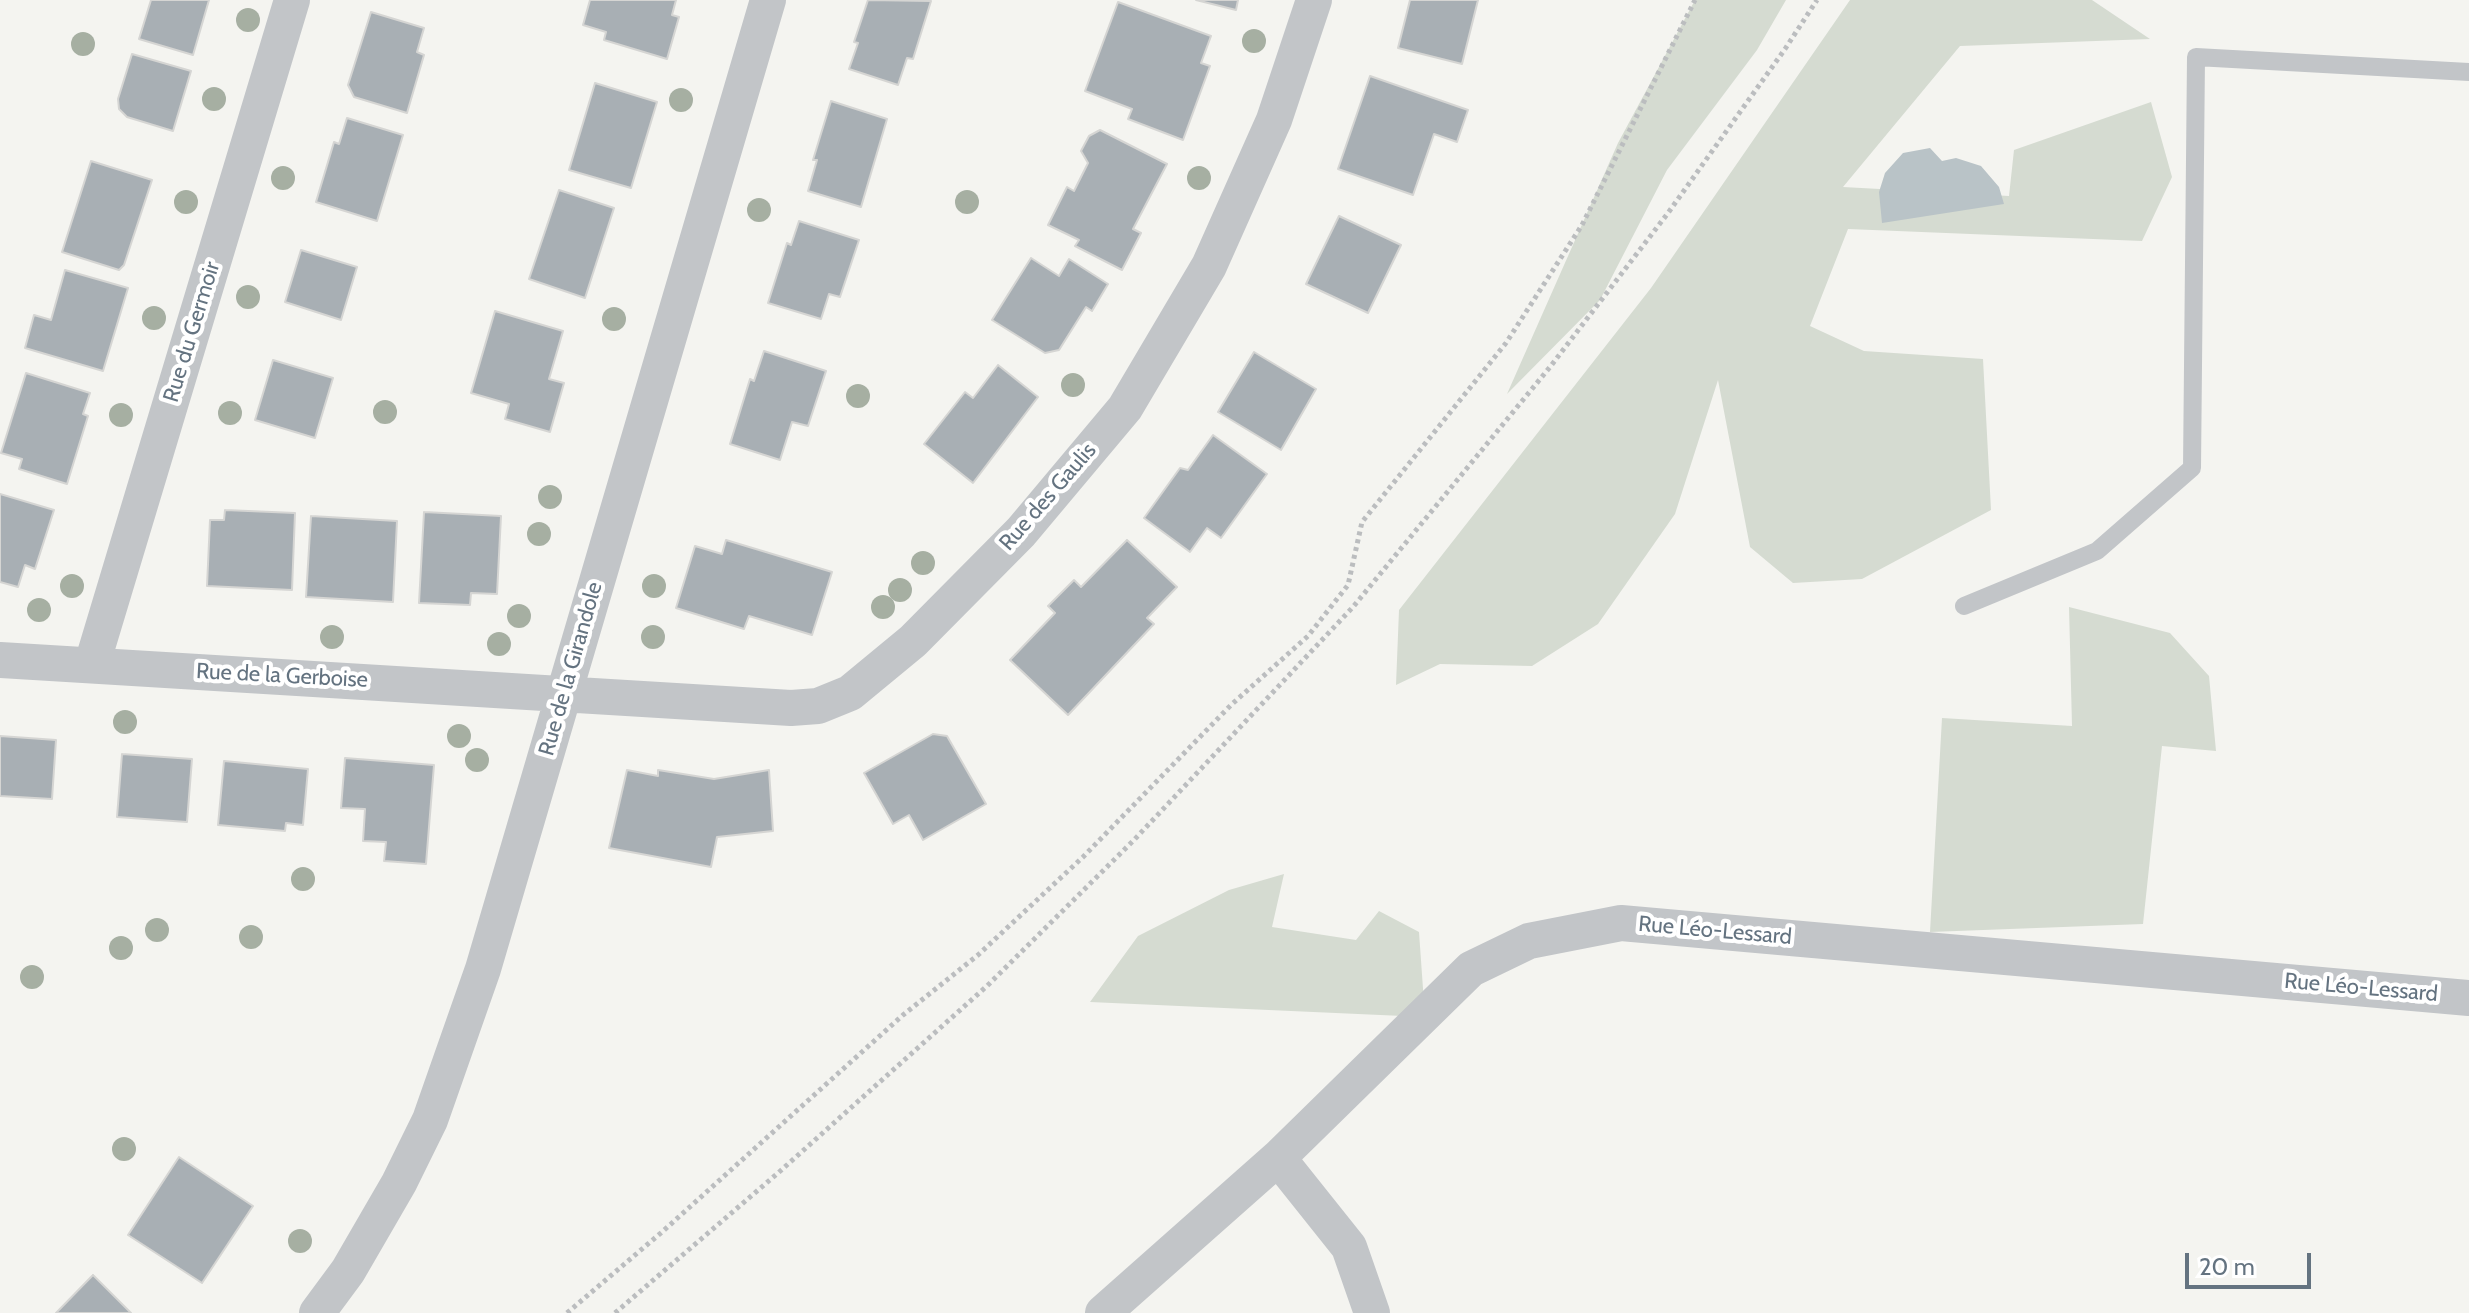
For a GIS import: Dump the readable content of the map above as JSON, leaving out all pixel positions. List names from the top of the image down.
{
  "streets": {
    "street": [
      "Rue du Germoir",
      "Rue des Gaulis",
      "Rue de la Girandole",
      "Rue de la Gerboise",
      "Rue Léo-Lessard"
    ]
  },
  "crossings": [
    ["Rue du Germoir", "Rue de la Gerboise"],
    ["Rue des Gaulis", "Rue de la Girandole"],
    ["Rue des Gaulis", "Rue de la Gerboise"],
    ["Rue de la Girandole", "Rue de la Gerboise"]
  ],
  "scale_bar": "20 m"
}
